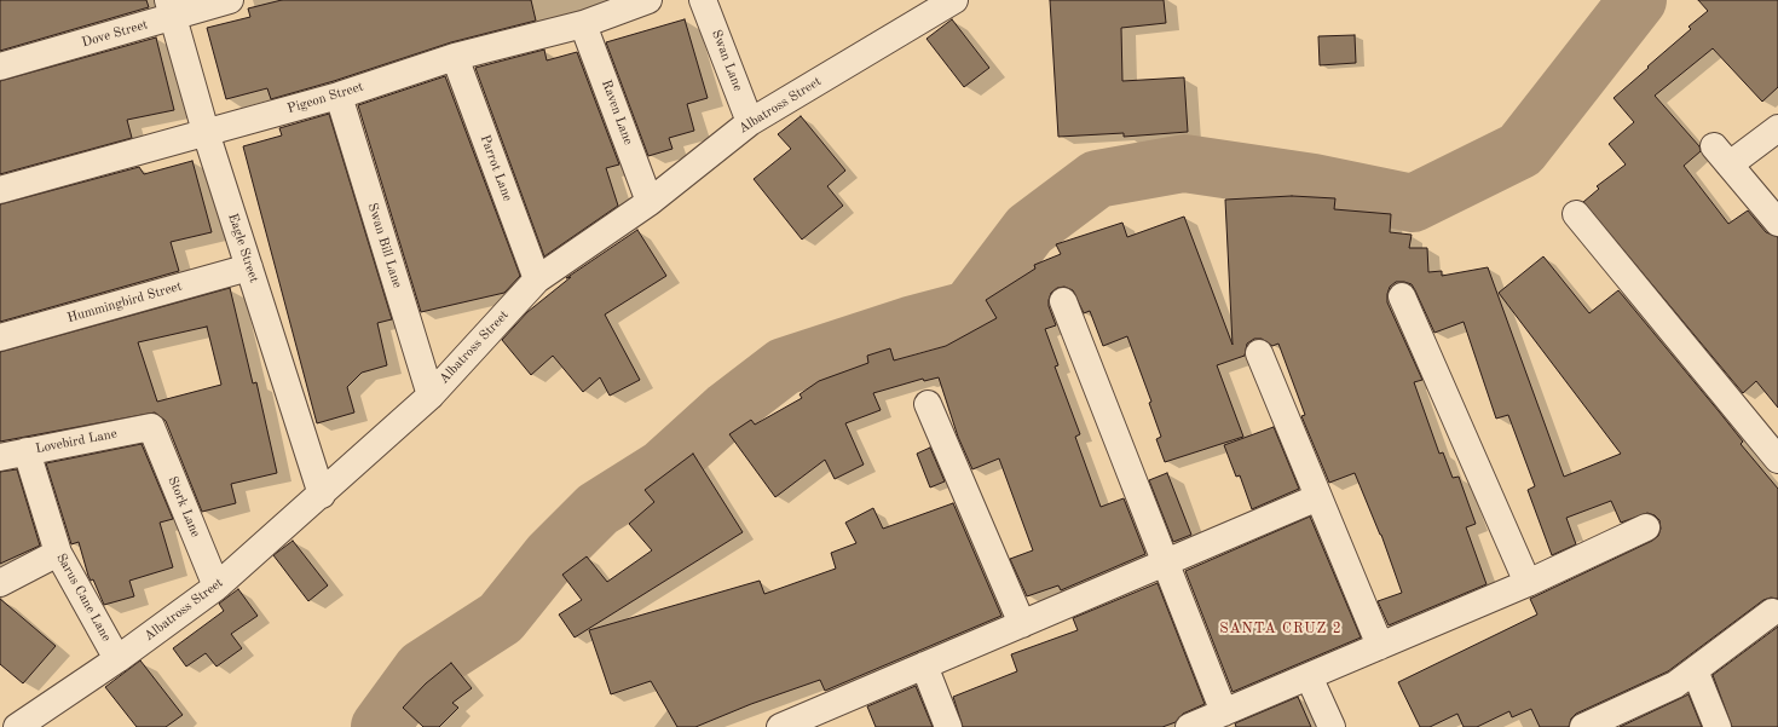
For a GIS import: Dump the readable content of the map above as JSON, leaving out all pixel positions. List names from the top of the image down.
{
  "streets": {
    "street": [
      "Dove Street",
      "Swan Lane",
      "Pigeon Street",
      "Albatross Street",
      "Raven Lane",
      "Parrot Lane",
      "Swan Bill Lane",
      "Eagle Street",
      "Hummingbird Street",
      "Lovebird Lane",
      "Stork Lane",
      "Sarus Cane Lane"
    ]
  },
  "crossings": [
    ["Dove Street", "Eagle Street"],
    ["Swan Lane", "Albatross Street"],
    ["Pigeon Street", "Raven Lane"],
    ["Pigeon Street", "Parrot Lane"],
    ["Pigeon Street", "Swan Bill Lane"],
    ["Pigeon Street", "Eagle Street"],
    ["Albatross Street", "Raven Lane"],
    ["Albatross Street", "Parrot Lane"],
    ["Albatross Street", "Swan Bill Lane"],
    ["Albatross Street", "Eagle Street"],
    ["Albatross Street", "Stork Lane"],
    ["Albatross Street", "Sarus Cane Lane"],
    ["Eagle Street", "Hummingbird Street"],
    ["Lovebird Lane", "Stork Lane"],
    ["Lovebird Lane", "Sarus Cane Lane"]
  ],
  "districts": ["SANTA CRUZ 2"]
}
